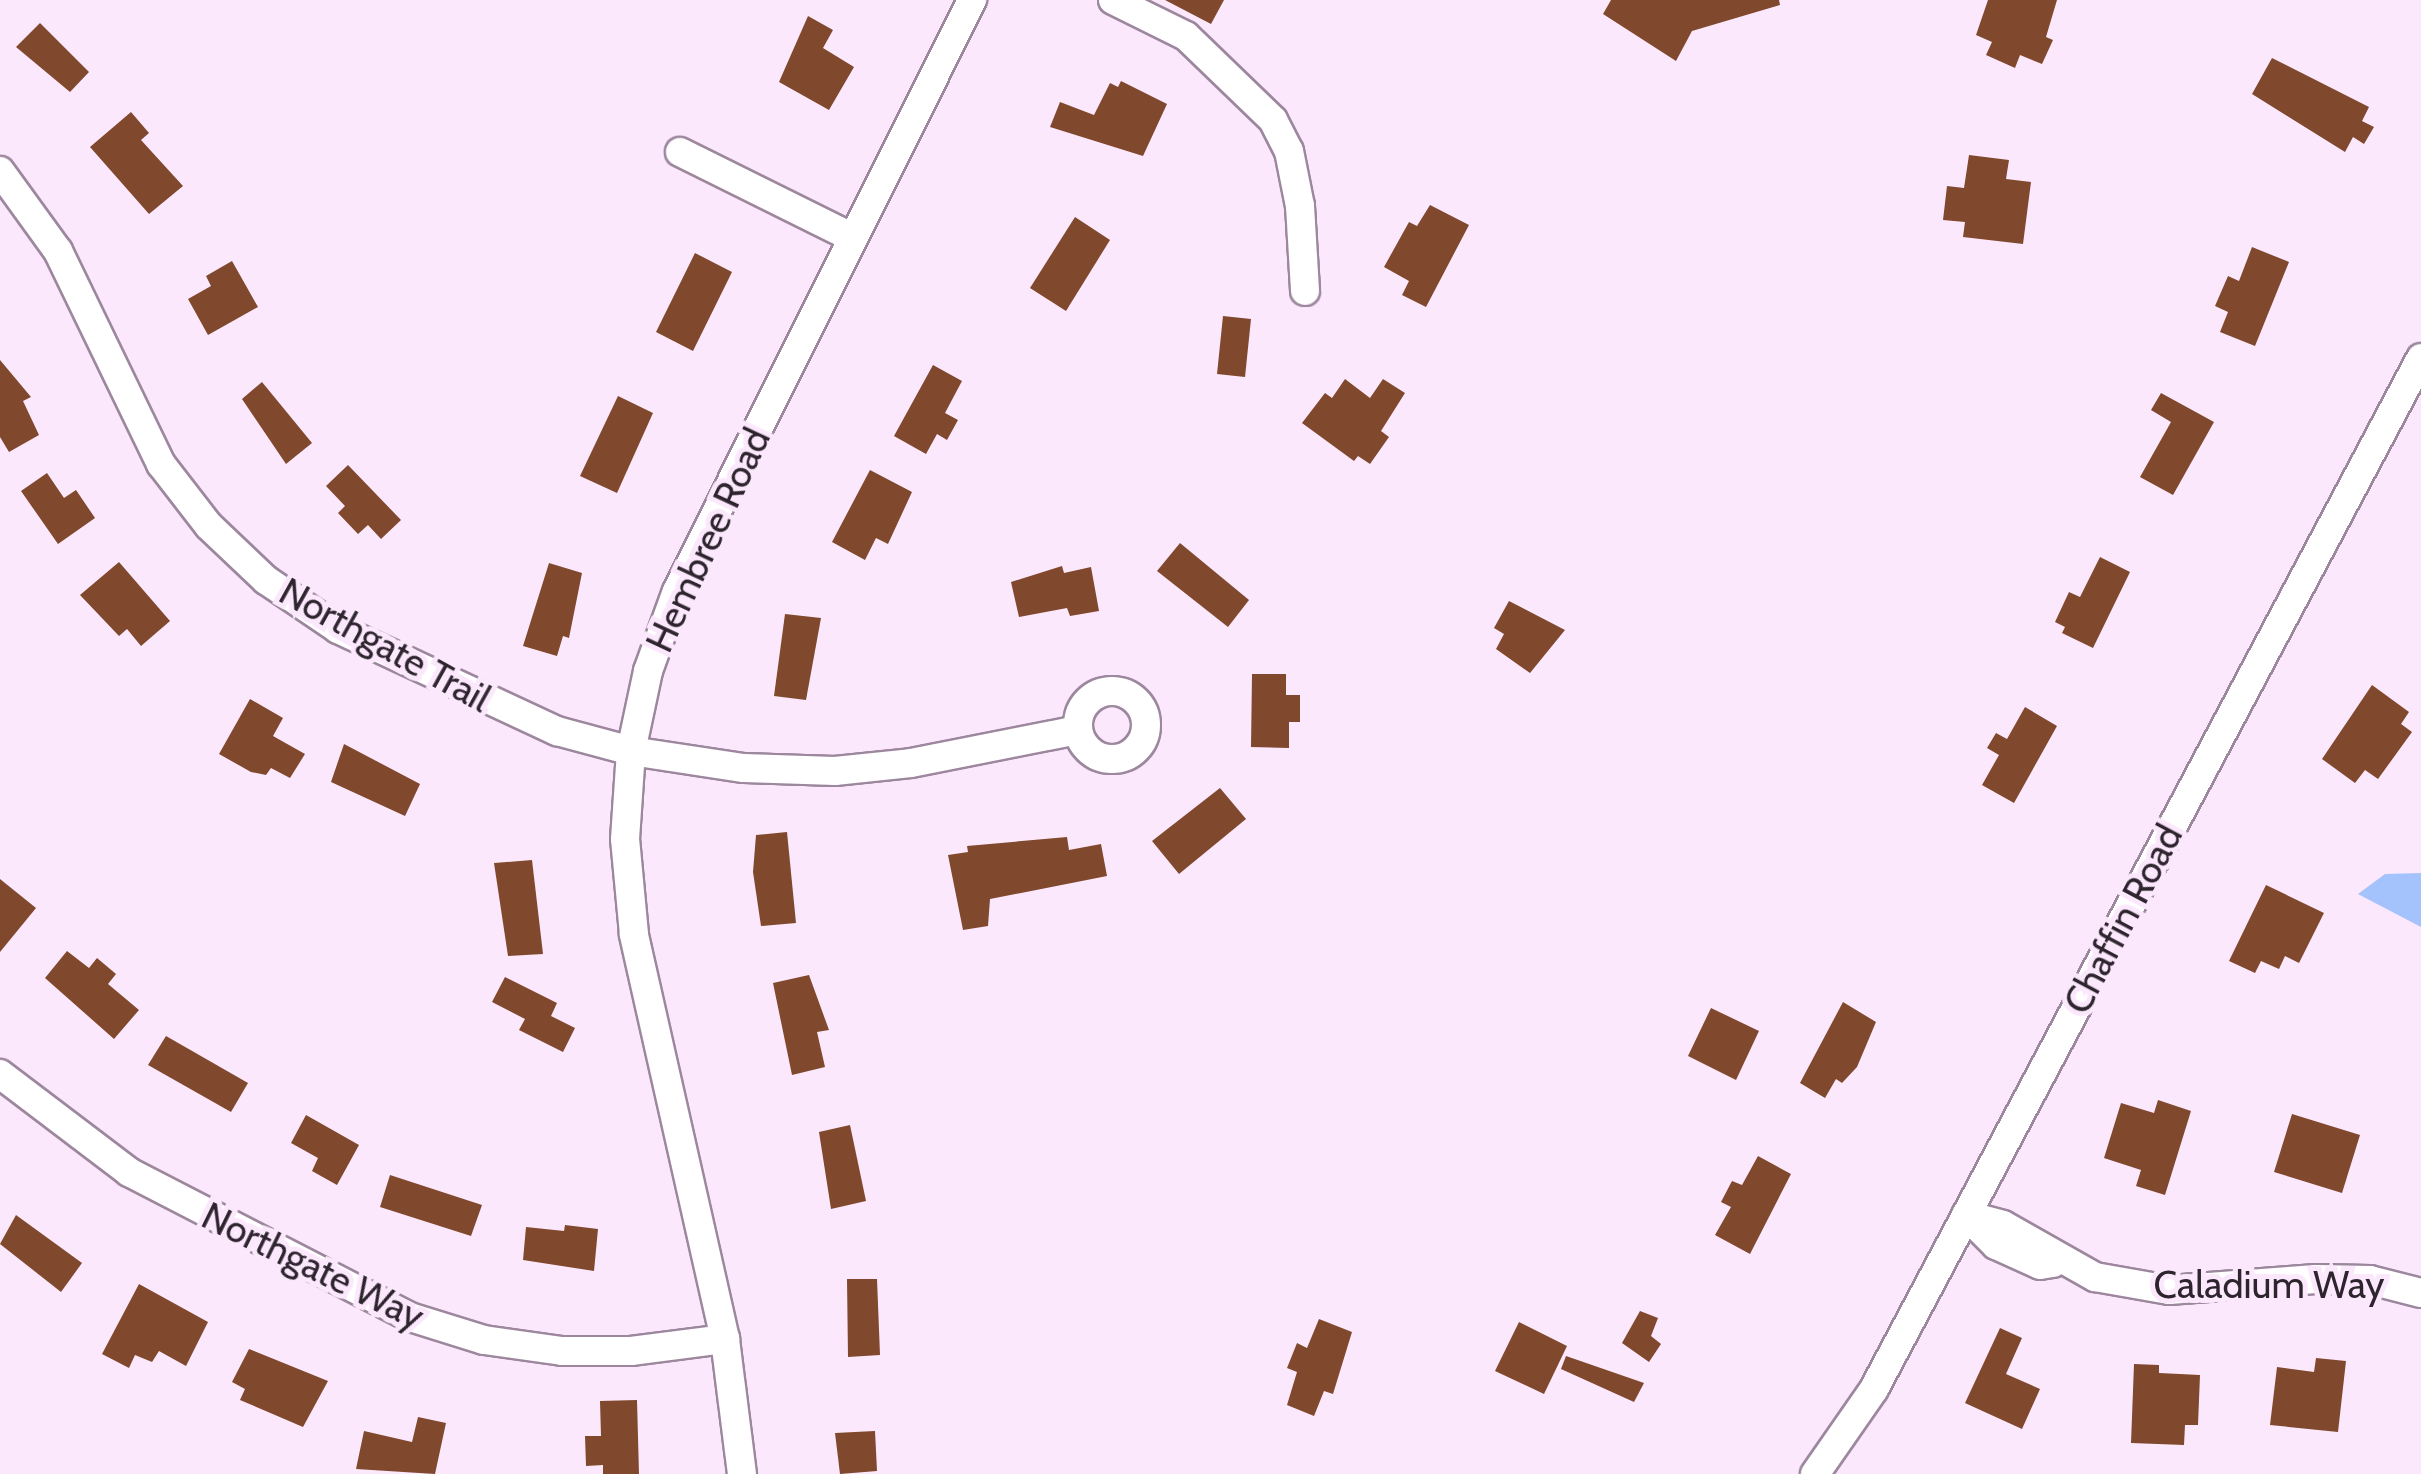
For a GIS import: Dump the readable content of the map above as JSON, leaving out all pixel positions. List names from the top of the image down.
{
  "streets": {
    "street": [
      "Hembree Road",
      "Northgate Trail",
      "Chaffin Road",
      "Northgate Way",
      "Caladium Way"
    ]
  },
  "crossings": [
    ["Hembree Road", "Northgate Trail"],
    ["Hembree Road", "Northgate Way"],
    ["Chaffin Road", "Caladium Way"]
  ]
}
